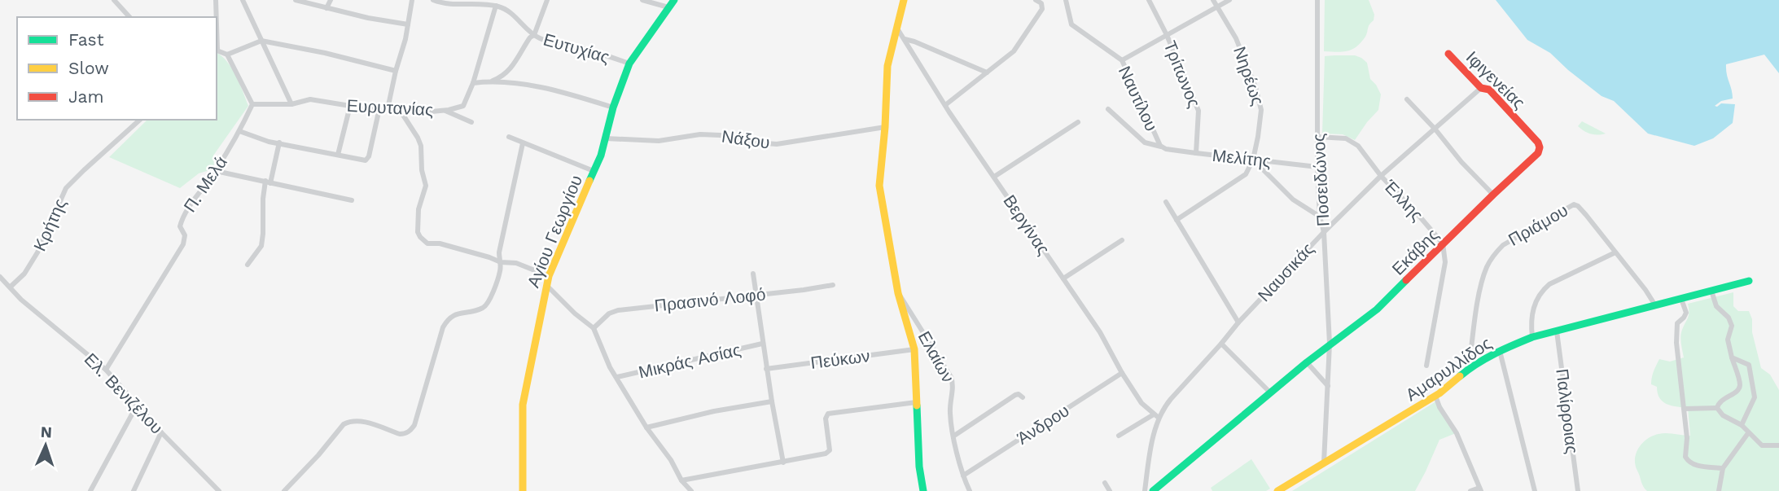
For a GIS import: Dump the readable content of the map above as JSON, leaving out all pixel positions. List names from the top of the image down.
{
  "streets": {
    "street": [
      "Ευτυχίας",
      "Τρίτωνος",
      "Νηρέως",
      "Ιφιγενείας",
      "Ναυτίλου",
      "Ευρυτανίας",
      "Νάξου",
      "Μελίτης",
      "Ποσειδώνος",
      "Π. Μελά",
      "Έλλης",
      "Κρήτης",
      "Βεργίνας",
      "Πριάμου",
      "Αγίου Γεωργίου",
      "Εκάβης",
      "Ναυσικάς",
      "Πρασινό Λοφό",
      "Ελαίων",
      "Πεύκων",
      "Μικράς Ασίας",
      "Αμαρυλλίδος",
      "Ελ. Βενιζέλου",
      "Παλίρροιας",
      "Άνδρου"
    ]
  },
  "crossings": [
    ["Ευτυχίας", "Αγίου Γεωργίου"],
    ["Τρίτωνος", "Μελίτης"],
    ["Νηρέως", "Μελίτης"],
    ["Ιφιγενείας", "Εκάβης"],
    ["Ιφιγενείας", "Ναυσικάς"],
    ["Ναυτίλου", "Μελίτης"],
    ["Ευρυτανίας", "Π. Μελά"],
    ["Νάξου", "Αγίου Γεωργίου"],
    ["Μελίτης", "Ποσειδώνος"],
    ["Ποσειδώνος", "Έλλης"],
    ["Ποσειδώνος", "Εκάβης"],
    ["Ποσειδώνος", "Ναυσικάς"],
    ["Ποσειδώνος", "Αμαρυλλίδος"],
    ["Π. Μελά", "Ελ. Βενιζέλου"],
    ["Έλλης", "Εκάβης"],
    ["Έλλης", "Ναυσικάς"],
    ["Κρήτης", "Ελ. Βενιζέλου"],
    ["Βεργίνας", "Ναυσικάς"],
    ["Βεργίνας", "Άνδρου"],
    ["Πριάμου", "Αμαρυλλίδος"],
    ["Ελαίων", "Άνδρου"],
    ["Αμαρυλλίδος", "Παλίρροιας"]
  ],
  "legend": ["Fast", "Slow", "Jam"],
  "north": "top"
}
